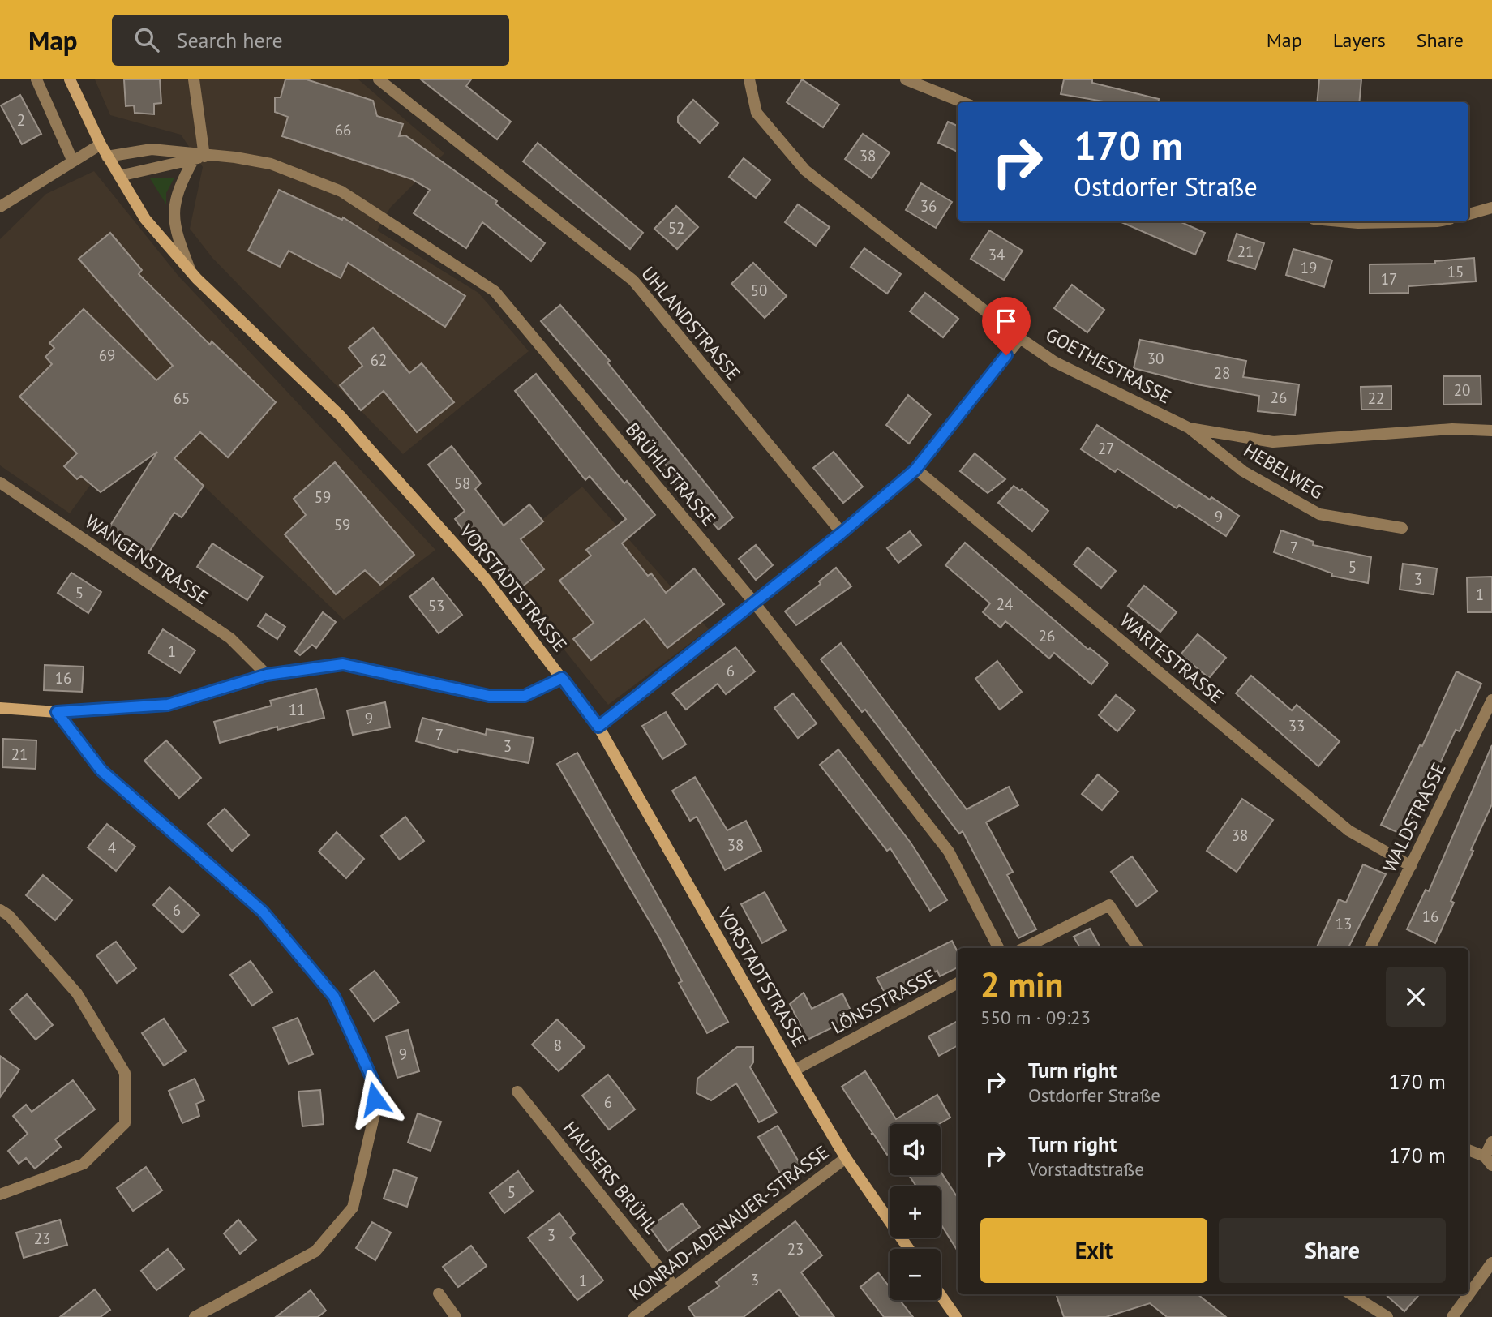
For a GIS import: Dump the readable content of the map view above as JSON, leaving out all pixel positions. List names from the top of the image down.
{
  "streets": {
    "main road": ["VORSTADTSTRASSE"],
    "street": [
      "UHLANDSTRASSE",
      "GOETHESTRASSE",
      "HEBELWEG",
      "BRÜHLSTRASSE",
      "WANGENSTRASSE",
      "WARTESTRASSE",
      "WALDSTRASSE",
      "LÖNSSTRASSE",
      "HAUSERS BRÜHL",
      "KONRAD-ADENAUER-STRASSE"
    ]
  },
  "crossings": [
    ["GOETHESTRASSE", "HEBELWEG"],
    ["BRÜHLSTRASSE", "VORSTADTSTRASSE"],
    ["VORSTADTSTRASSE", "LÖNSSTRASSE"],
    ["VORSTADTSTRASSE", "KONRAD-ADENAUER-STRASSE"],
    ["WARTESTRASSE", "WALDSTRASSE"],
    ["HAUSERS BRÜHL", "KONRAD-ADENAUER-STRASSE"]
  ],
  "house_numbers": [
    "2",
    "66",
    "38",
    "36",
    "52",
    "21",
    "34",
    "19",
    "15",
    "17",
    "50",
    "69",
    "30",
    "62",
    "28",
    "20",
    "26",
    "65",
    "22",
    "27",
    "58",
    "59",
    "9",
    "59",
    "7",
    "5",
    "3",
    "5",
    "1",
    "24",
    "53",
    "26",
    "1",
    "6",
    "16",
    "11",
    "9",
    "33",
    "7",
    "3",
    "21",
    "38",
    "38",
    "4",
    "6",
    "16",
    "13",
    "8",
    "9",
    "6",
    "5",
    "3",
    "23",
    "23",
    "3",
    "1"
  ],
  "page": {
    "header": "Map",
    "search": "Search here",
    "nav": ["Map", "Layers", "Share"],
    "turn": ["170 m", "Ostdorfer Straße"],
    "heading": ["2 min", "550 m · 09:23"],
    "list": [
      {
        "name": "Turn right",
        "note": "Ostdorfer Straße",
        "value": "170 m"
      },
      {
        "name": "Turn right",
        "note": "Vorstadtstraße",
        "value": "170 m"
      }
    ],
    "map_buttons": ["+", "−"],
    "buttons": ["Exit", "Share"]
  }
}
